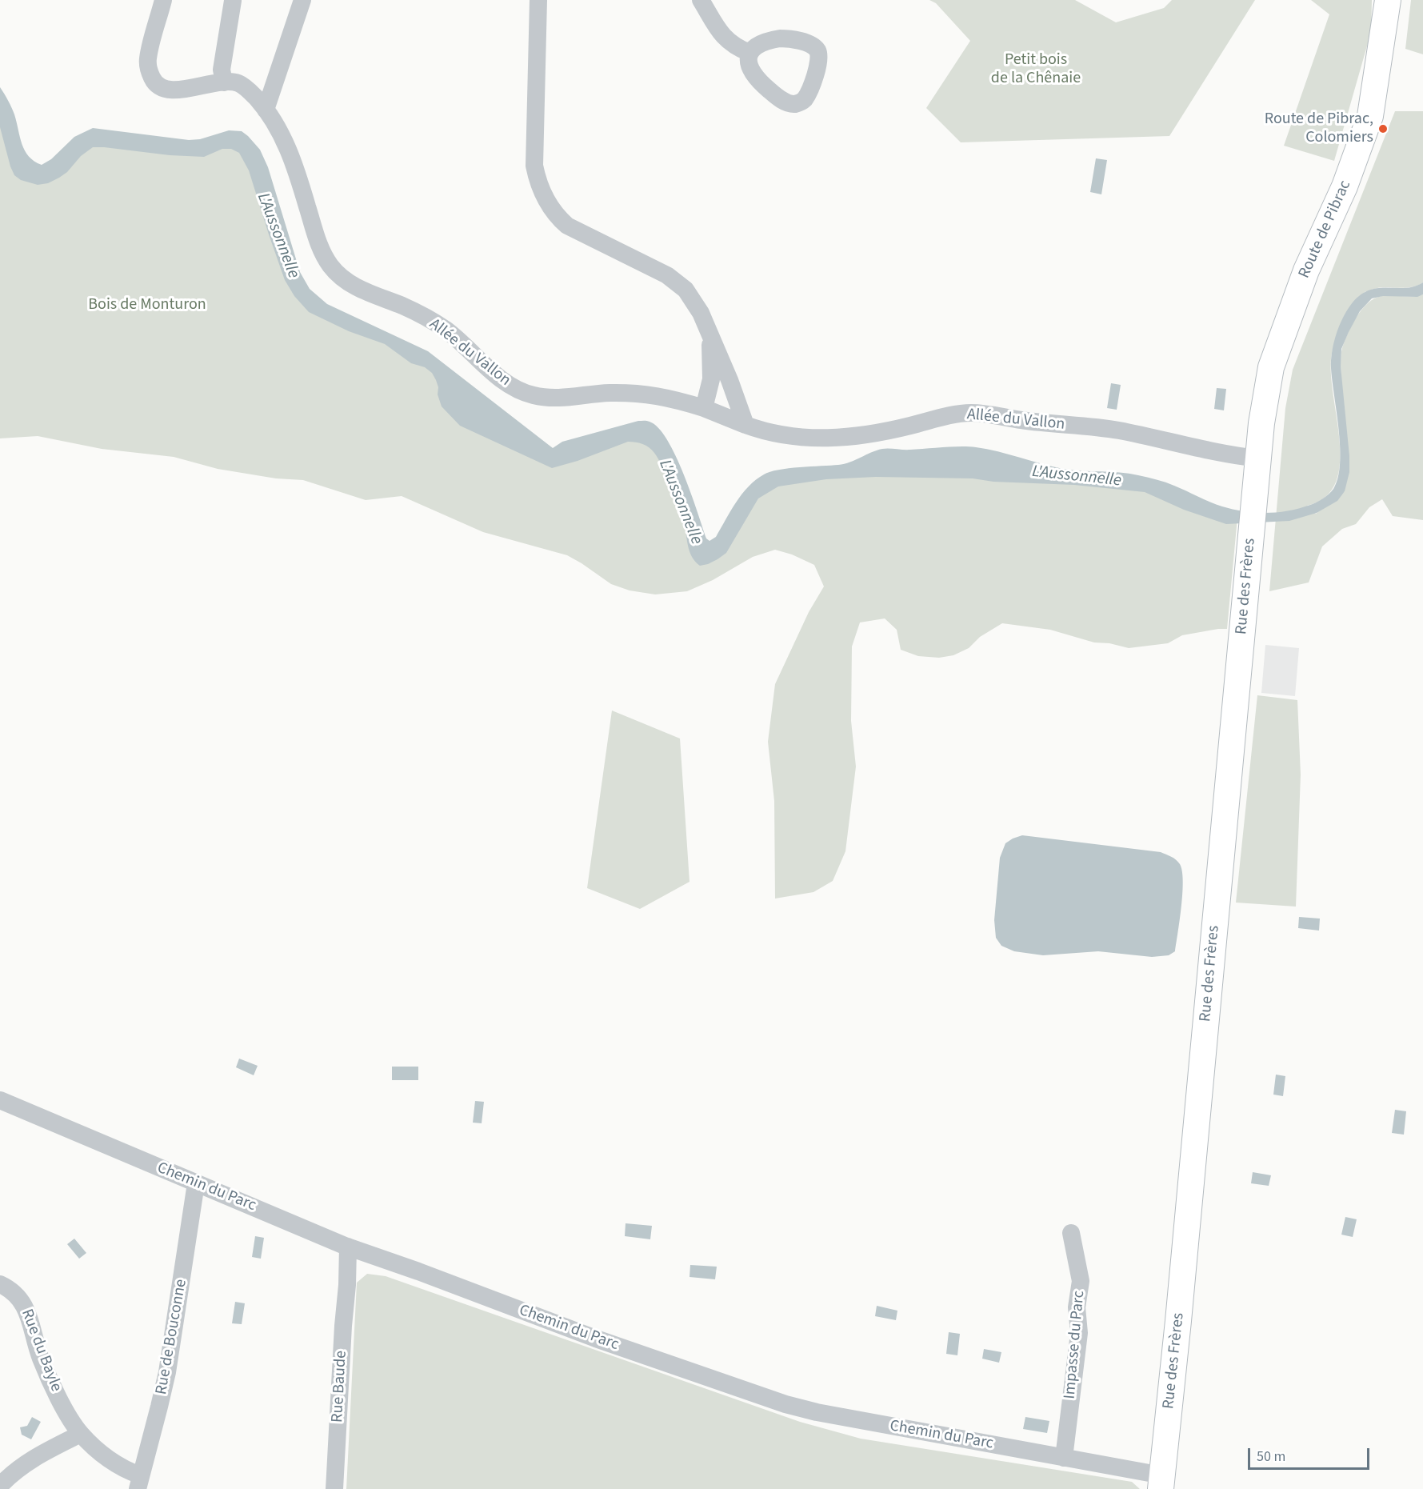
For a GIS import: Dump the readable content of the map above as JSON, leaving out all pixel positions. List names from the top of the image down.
{
  "streets": {
    "main road": ["Route de Pibrac", "Rue des Frères"],
    "street": [
      "Allée du Vallon",
      "Chemin du Parc",
      "Rue de Bouconne",
      "Impasse du Parc",
      "Rue du Bayle",
      "Rue Baude"
    ]
  },
  "crossings": [
    ["Route de Pibrac", "Allée du Vallon"],
    ["Route de Pibrac", "Rue des Frères"],
    ["Allée du Vallon", "Rue des Frères"],
    ["Rue des Frères", "Chemin du Parc"],
    ["Chemin du Parc", "Rue de Bouconne"],
    ["Chemin du Parc", "Impasse du Parc"],
    ["Chemin du Parc", "Rue Baude"],
    ["Rue de Bouconne", "Rue du Bayle"]
  ],
  "water": ["L'Aussonnelle"],
  "parks": ["Petit bois de la Chênaie", "Bois de Monturon"],
  "places": ["Route de Pibrac, Colomiers"],
  "scale_bar": "50 m"
}
